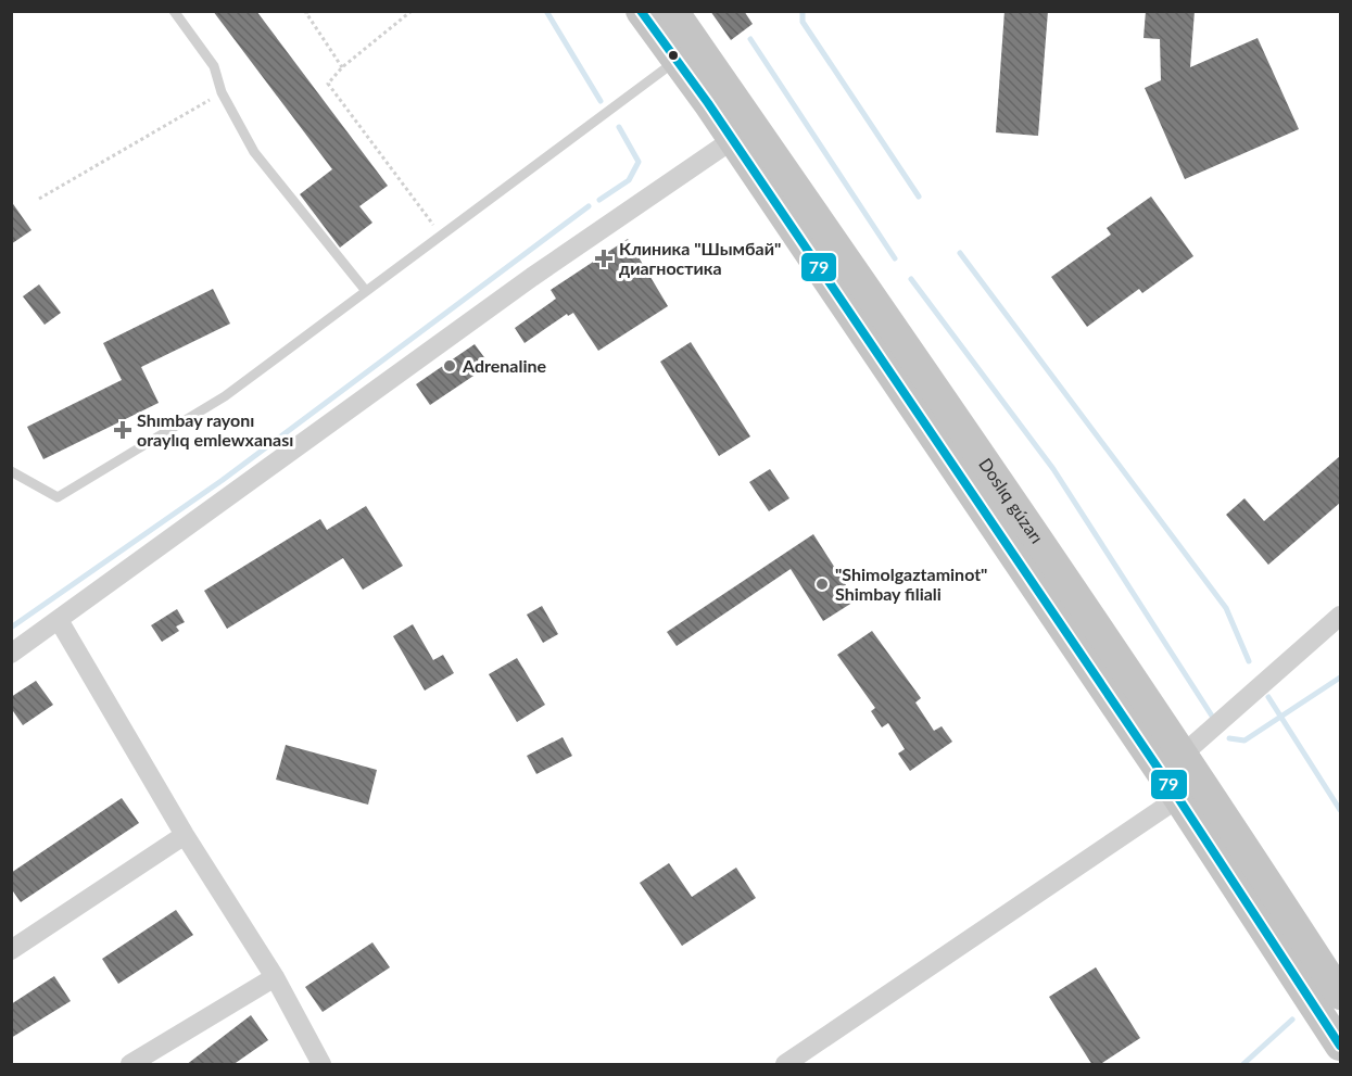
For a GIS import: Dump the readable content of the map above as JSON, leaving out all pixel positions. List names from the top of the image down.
{
  "streets": {
    "main road": ["Doslıq gúzarı"]
  },
  "places": {
    "health": ["Клиника \"Шымбай\" диагностика", "Shımbay rayonı oraylıq emlewxanası"],
    "other": ["Adrenaline", "\"Shimolgaztaminot\" Shimbay filiali"]
  },
  "lines": ["transit line 79"]
}
